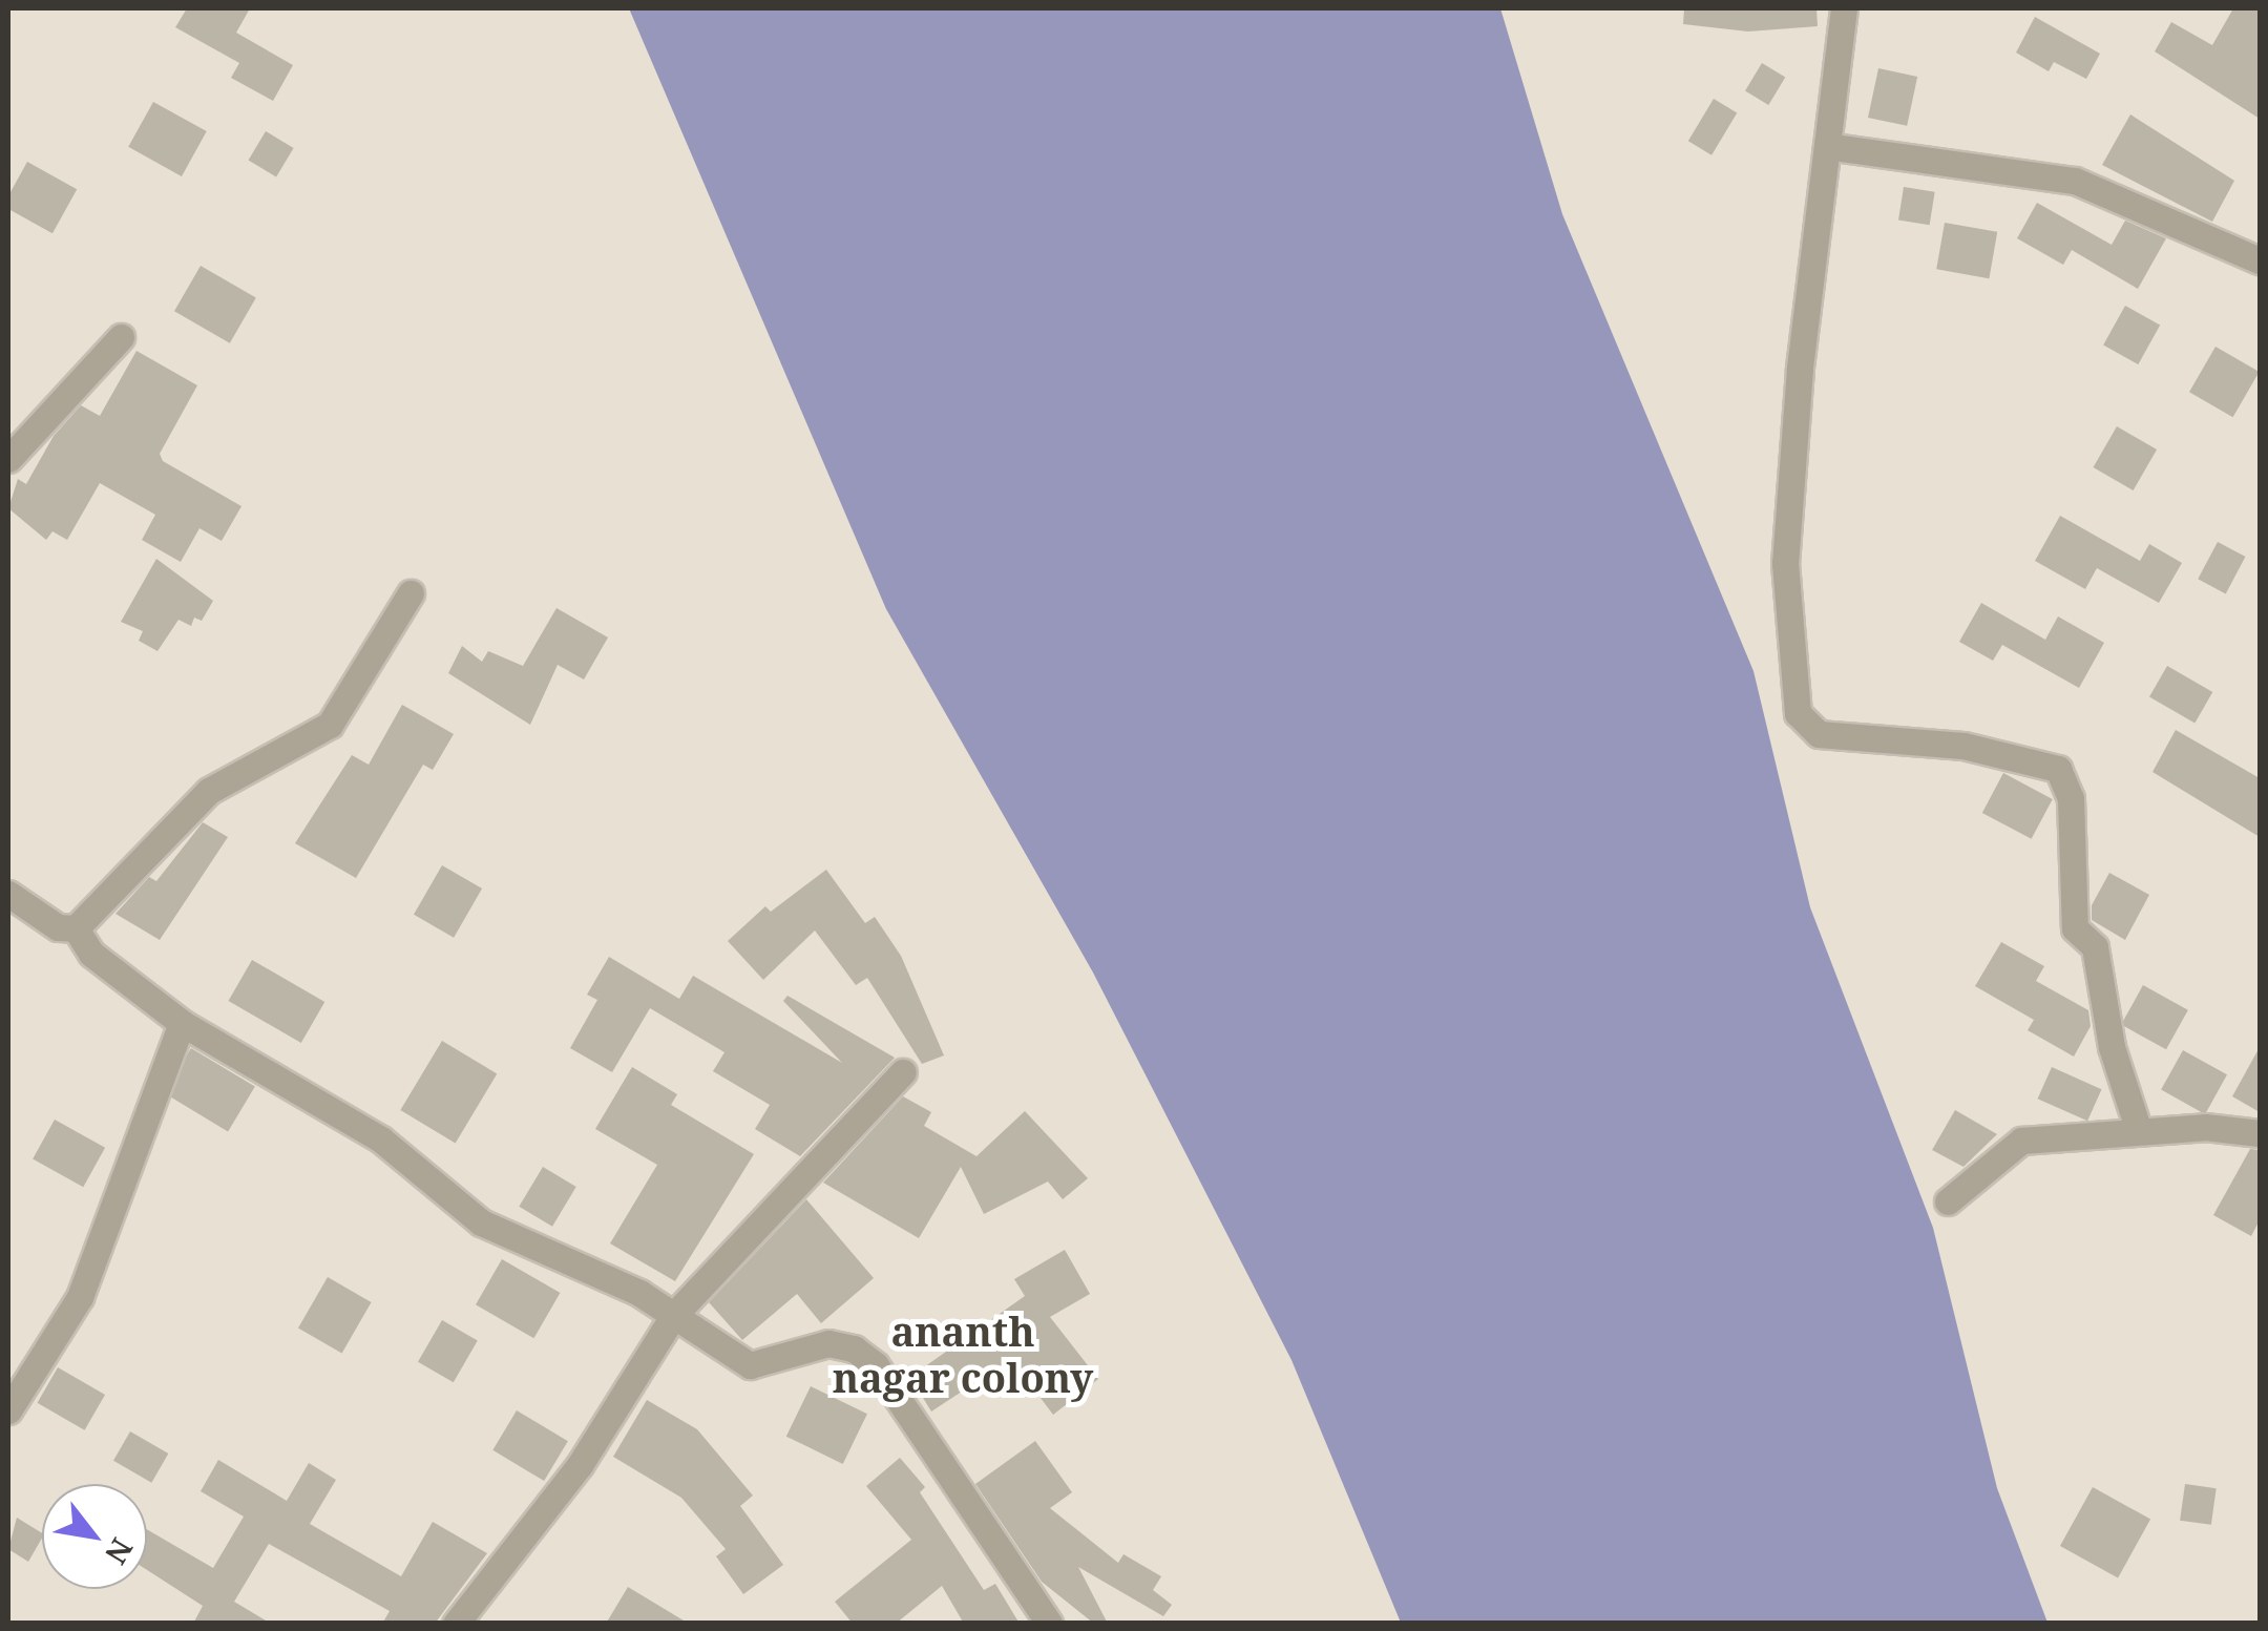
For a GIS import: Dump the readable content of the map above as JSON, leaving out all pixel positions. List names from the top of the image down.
{
  "districts": ["ananth nagar colony"],
  "north": "bottom right"
}
